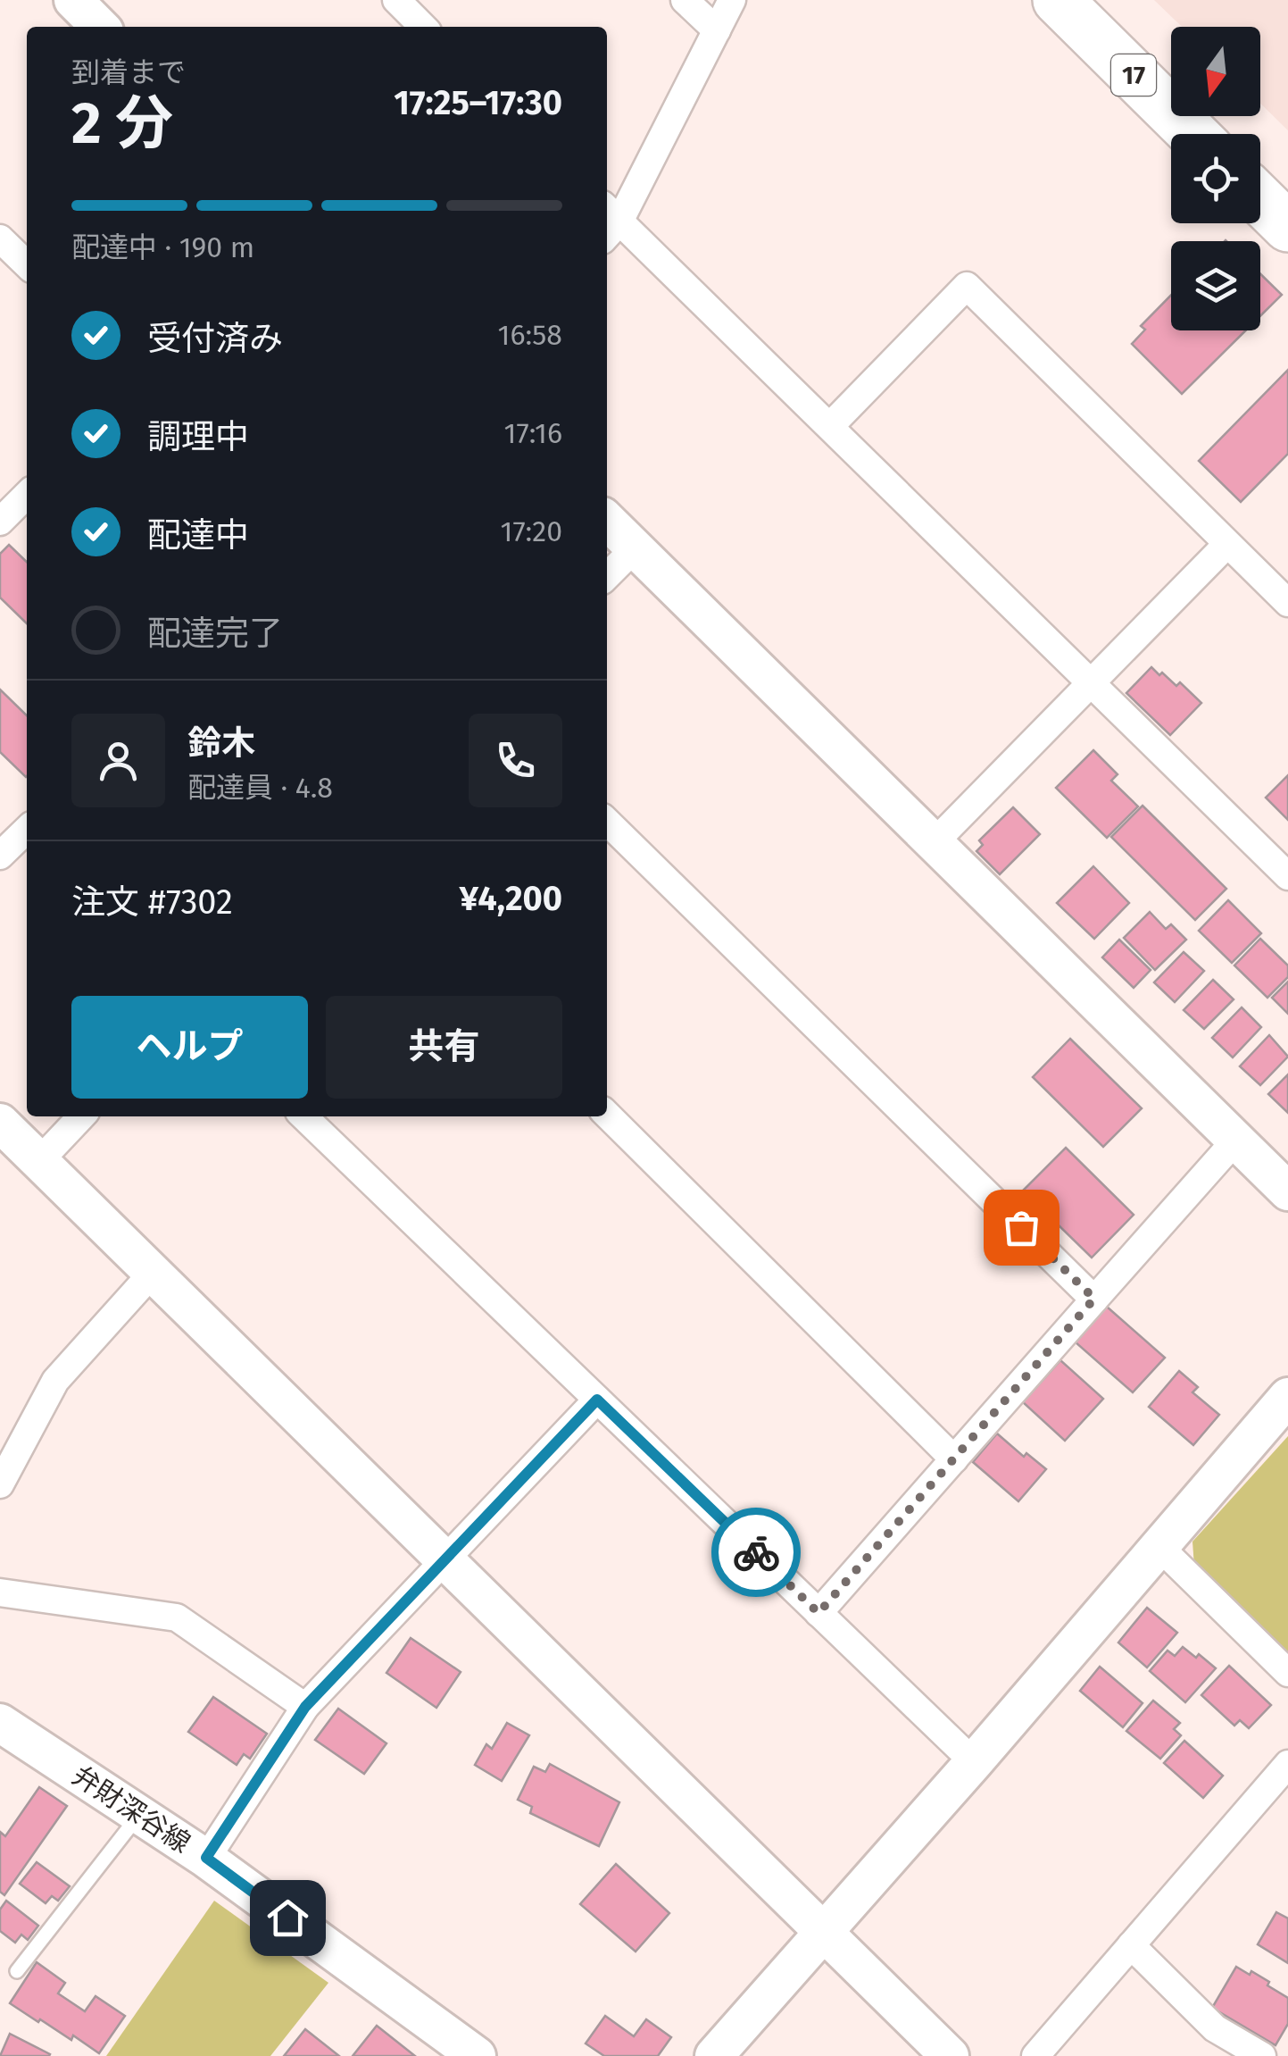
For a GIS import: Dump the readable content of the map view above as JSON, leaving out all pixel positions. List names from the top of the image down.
{
  "streets": {
    "highway": ["17"],
    "street": ["弁財深谷線"]
  },
  "north": "bottom",
  "page": {
    "heading": ["2 分", "到着まで", "17:25–17:30"],
    "panel": [
      "鈴木",
      "配達員 · 4.8",
      "注文 #7302",
      "¥4,200"
    ],
    "bar": "配達中 · 190 m",
    "list": [
      ["受付済み", "16:58"],
      ["調理中", "17:16"],
      ["配達中", "17:20"],
      "配達完了"
    ],
    "buttons": ["ヘルプ", "共有"]
  }
}
